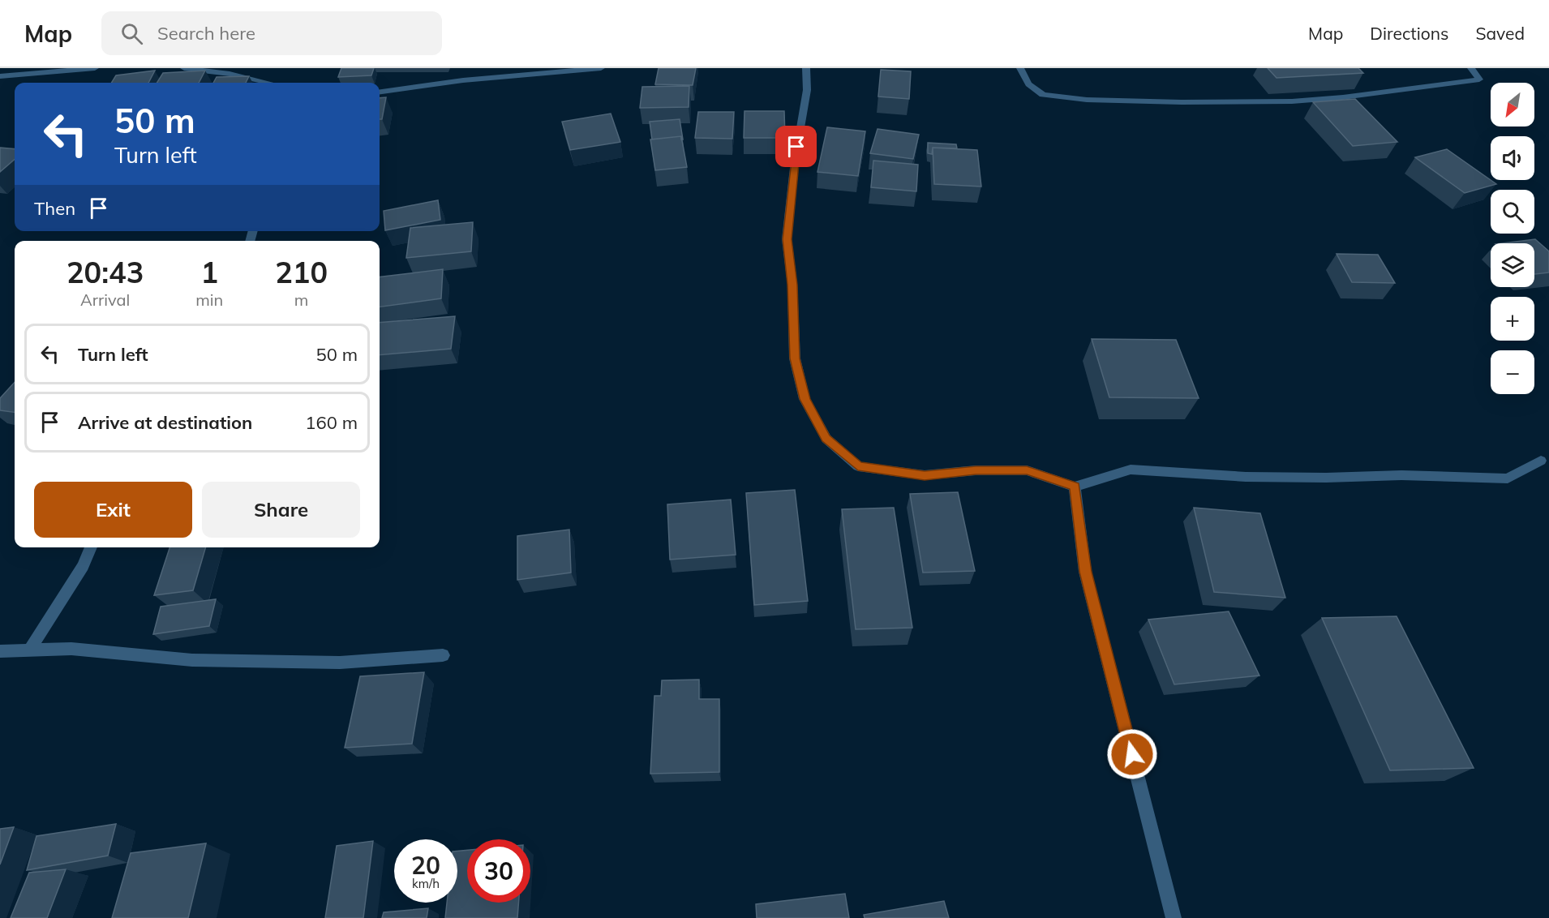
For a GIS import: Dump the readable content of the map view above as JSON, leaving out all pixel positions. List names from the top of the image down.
{
  "north": "bottom left",
  "page": {
    "header": "Map",
    "search": "Search here",
    "nav": ["Map", "Directions", "Saved"],
    "map_buttons": ["+", "−"],
    "turn": ["50 m", "Turn left"],
    "then": "Then",
    "eta": [
      "20:43",
      "Arrival",
      "1",
      "min",
      "210",
      "m"
    ],
    "list": [
      {
        "name": "Turn left",
        "value": "50 m"
      },
      {
        "name": "Arrive at destination",
        "value": "160 m"
      }
    ],
    "buttons": ["Exit", "Share"],
    "speed": "20 km/h",
    "limit": "30"
  }
}
